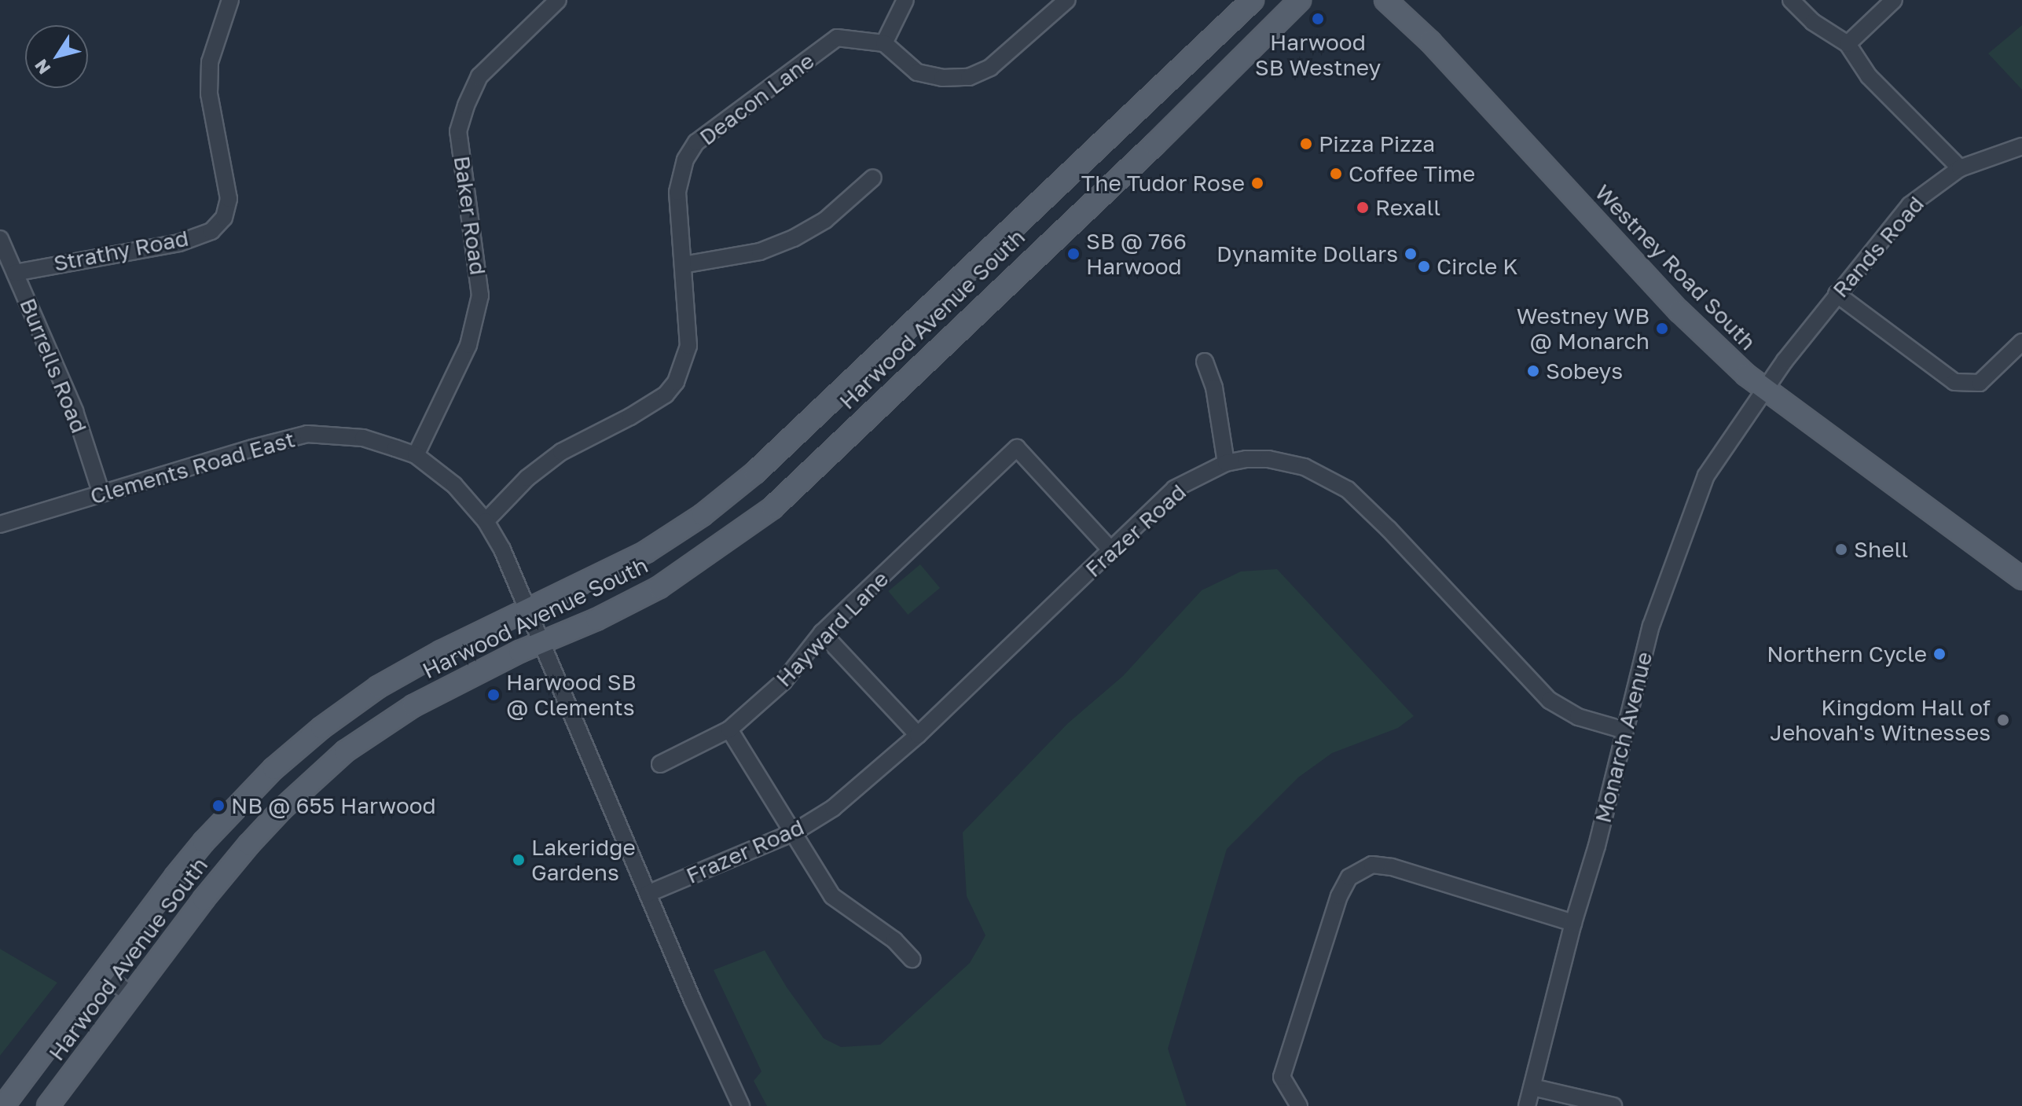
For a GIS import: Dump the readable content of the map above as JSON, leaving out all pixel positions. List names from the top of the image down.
{
  "streets": {
    "main road": ["Westney Road South", "Harwood Avenue South"],
    "street": [
      "Deacon Lane",
      "Baker Road",
      "Rands Road",
      "Strathy Road",
      "Burrells Road",
      "Clements Road East",
      "Frazer Road",
      "Hayward Lane",
      "Monarch Avenue"
    ]
  },
  "crossings": [
    ["Deacon Lane", "Clements Road East"],
    ["Baker Road", "Clements Road East"],
    ["Rands Road", "Westney Road South"],
    ["Rands Road", "Monarch Avenue"],
    ["Strathy Road", "Burrells Road"],
    ["Westney Road South", "Monarch Avenue"],
    ["Harwood Avenue South", "Clements Road East"],
    ["Burrells Road", "Clements Road East"],
    ["Clements Road East", "Frazer Road"],
    ["Frazer Road", "Hayward Lane"],
    ["Frazer Road", "Monarch Avenue"]
  ],
  "places": [
    "Harwood SB Westney",
    "Pizza Pizza",
    "Coffee Time",
    "The Tudor Rose",
    "Rexall",
    "SB @ 766 Harwood",
    "Dynamite Dollars",
    "Circle K",
    "Westney WB @ Monarch",
    "Sobeys",
    "Shell",
    "Northern Cycle",
    "Harwood SB @ Clements",
    "Kingdom Hall of Jehovah's Witnesses",
    "NB @ 655 Harwood",
    "Lakeridge Gardens"
  ],
  "north": "bottom left"
}
